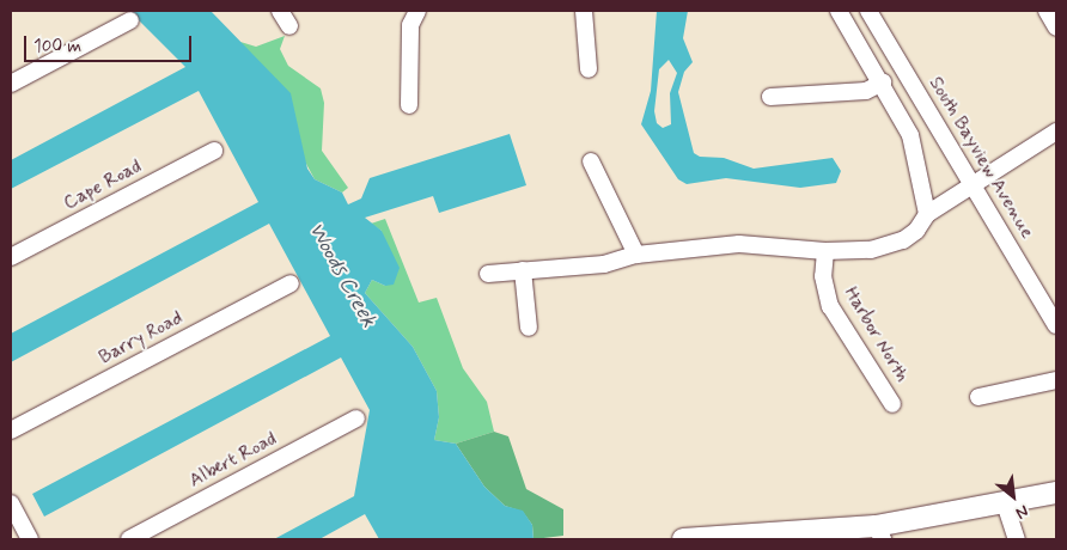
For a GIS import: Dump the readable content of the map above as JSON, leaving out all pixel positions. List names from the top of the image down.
{
  "streets": {
    "street": [
      "South Bayview Avenue",
      "Cape Road",
      "Harbor North",
      "Barry Road",
      "Albert Road"
    ]
  },
  "water": ["Woods Creek"],
  "scale_bar": "100 m",
  "north": "bottom right"
}
